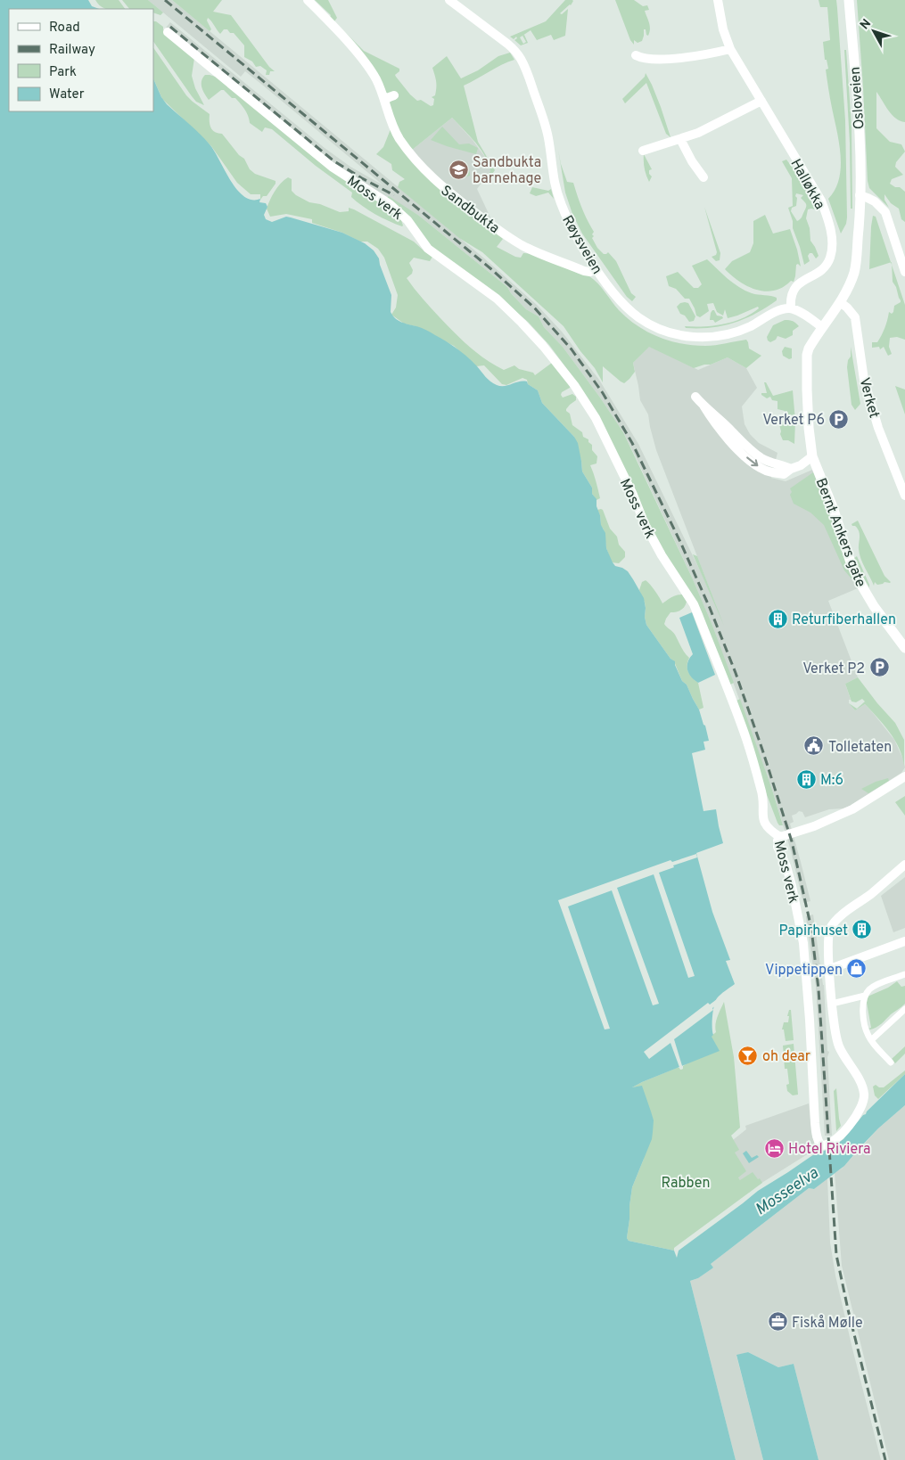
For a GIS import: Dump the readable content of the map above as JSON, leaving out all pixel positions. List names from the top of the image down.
{
  "streets": {
    "street": [
      "Osloveien",
      "Halløkka",
      "Moss verk",
      "Sandbukta",
      "Røysveien",
      "Verket",
      "Bernt Ankers gate"
    ]
  },
  "crossings": [
    ["Halløkka", "Røysveien"],
    ["Sandbukta", "Røysveien"]
  ],
  "water": ["Mosseelva"],
  "parks": ["Rabben"],
  "places": {
    "school or university": ["Sandbukta barnehage"],
    "parking": ["Verket P6", "Verket P2"],
    "building": ["Returfiberhallen", "M:6", "Papirhuset"],
    "public building": ["Tolletaten"],
    "shop": ["Vippetippen"],
    "bar": ["oh dear"],
    "hotel": ["Hotel Riviera"],
    "office": ["Fiskå Mølle"]
  },
  "legend": [
    "Road",
    "Railway",
    "Park",
    "Water"
  ],
  "north": "top left"
}
